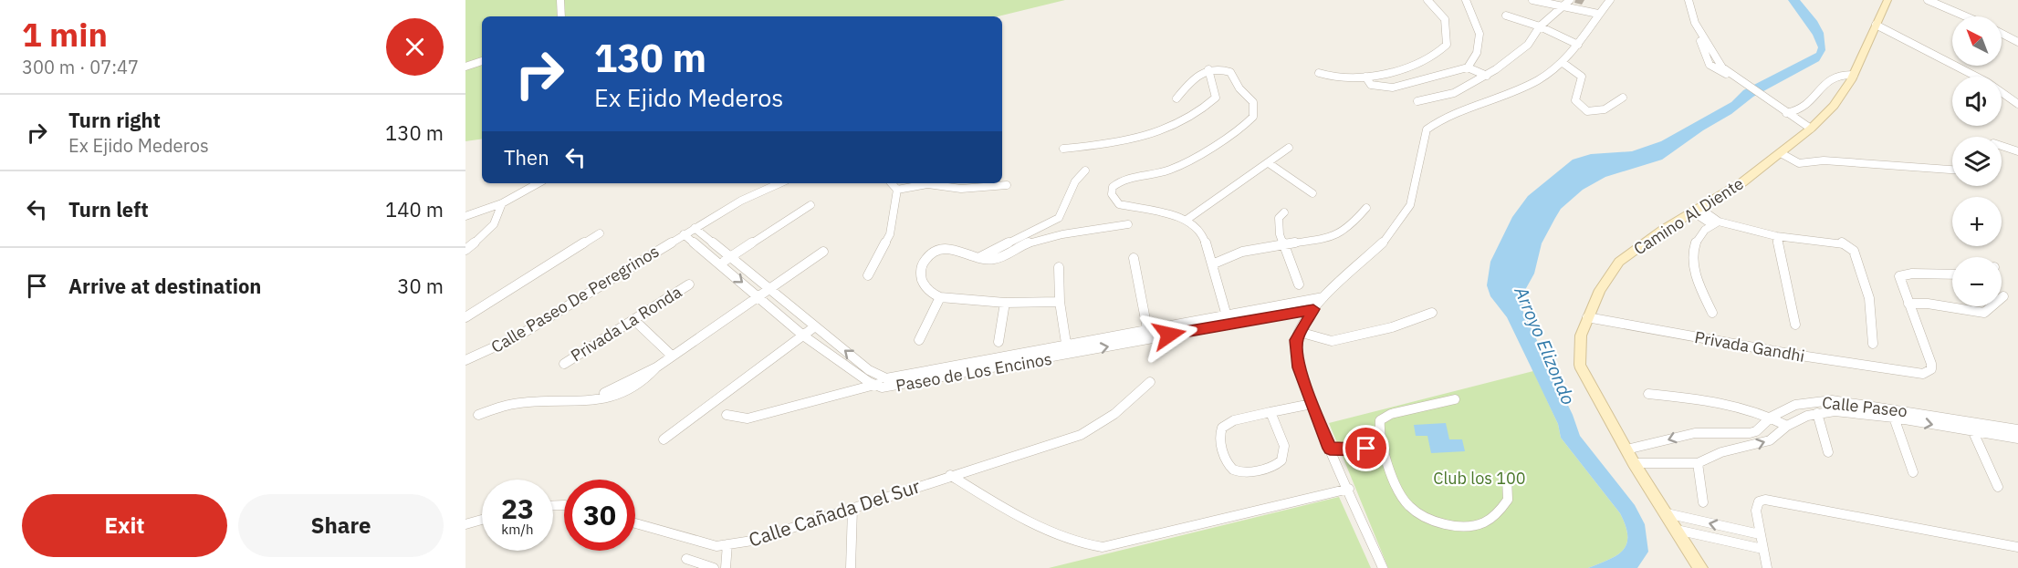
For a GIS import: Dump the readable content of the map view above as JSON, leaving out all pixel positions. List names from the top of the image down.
{
  "streets": {
    "street": [
      "Camino Al Diente",
      "Calle Paseo De Peregrinos",
      "Privada La Ronda",
      "Privada Gandhi",
      "Paseo de Los Encinos",
      "Calle Paseo",
      "Calle Cañada Del Sur"
    ]
  },
  "crossings": [
    ["Camino Al Diente", "Privada Gandhi"],
    ["Camino Al Diente", "Calle Paseo"],
    ["Calle Paseo De Peregrinos", "Paseo de Los Encinos"]
  ],
  "water": ["Arroyo Elizondo"],
  "parks": ["Club los 100"],
  "north": "top left",
  "page": {
    "heading": ["1 min", "300 m · 07:47"],
    "map_buttons": ["+", "−"],
    "turn": ["130 m", "Ex Ejido Mederos"],
    "list": [
      {
        "name": "Turn right",
        "note": "Ex Ejido Mederos",
        "value": "130 m"
      },
      {
        "name": "Turn left",
        "value": "140 m"
      },
      {
        "name": "Arrive at destination",
        "value": "30 m"
      }
    ],
    "then": "Then",
    "speed": "23 km/h",
    "limit": "30",
    "buttons": ["Exit", "Share"]
  }
}
